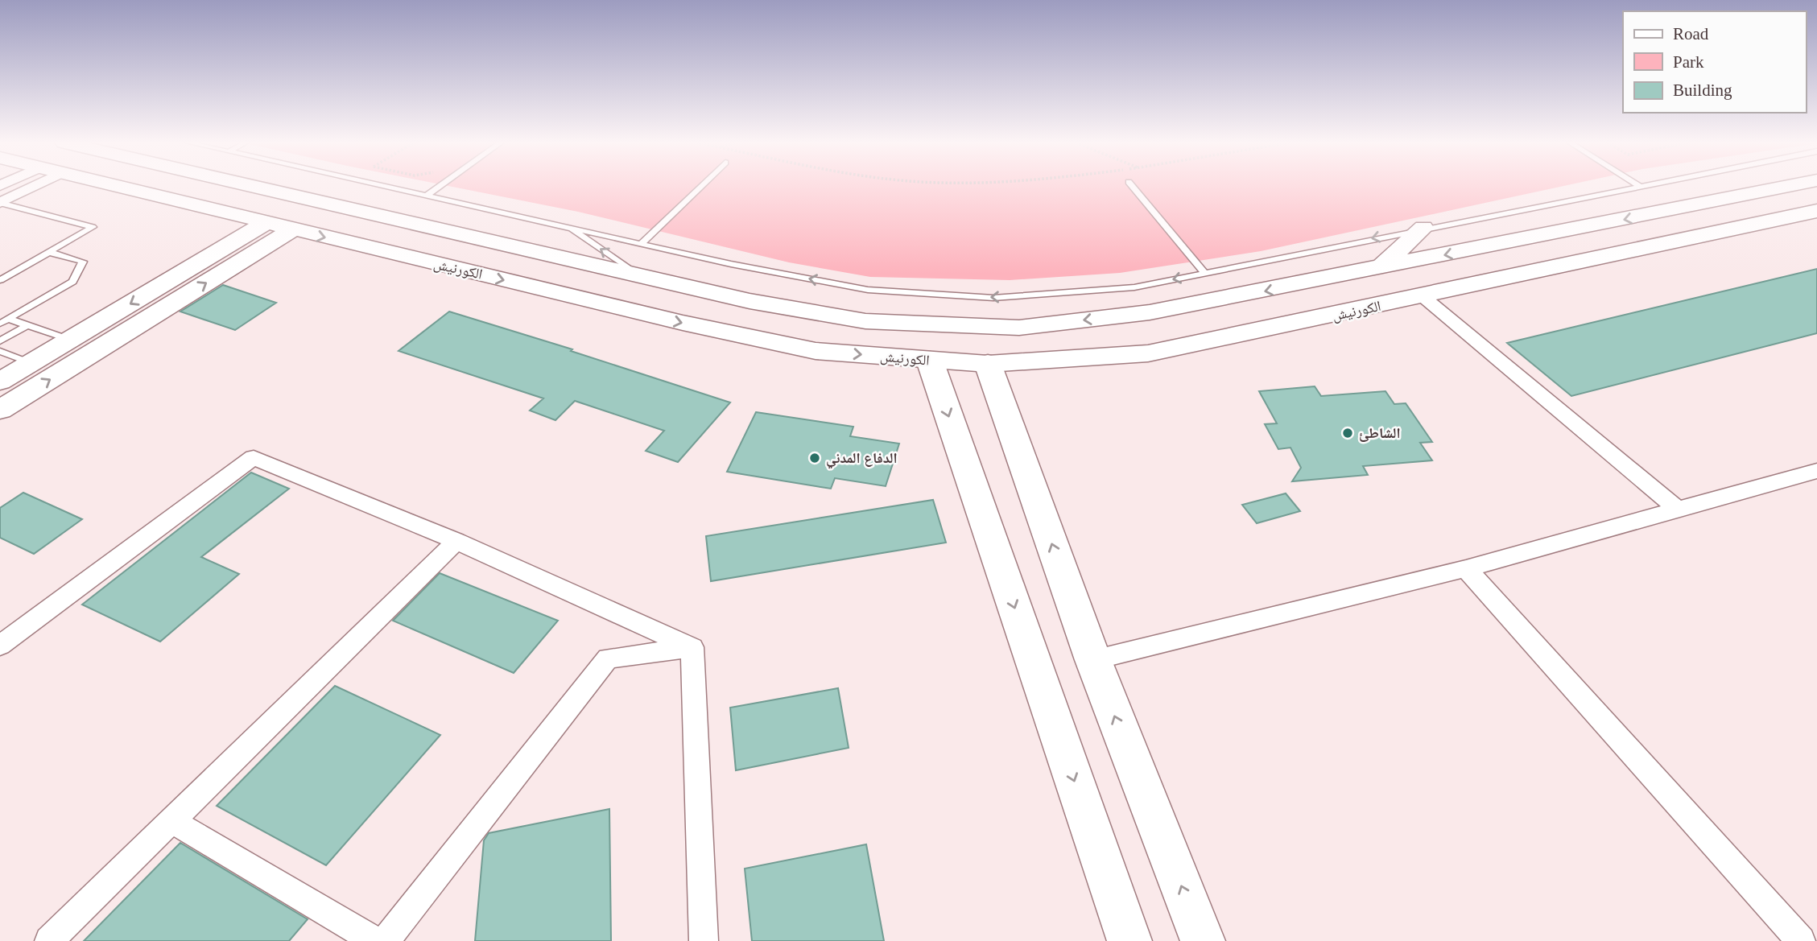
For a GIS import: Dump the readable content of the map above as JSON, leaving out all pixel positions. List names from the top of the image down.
{
  "streets": {
    "main road": ["الكورنيش"]
  },
  "places": ["الشاطئ", "الدفاع المدني"],
  "legend": ["Road", "Park", "Building"]
}
